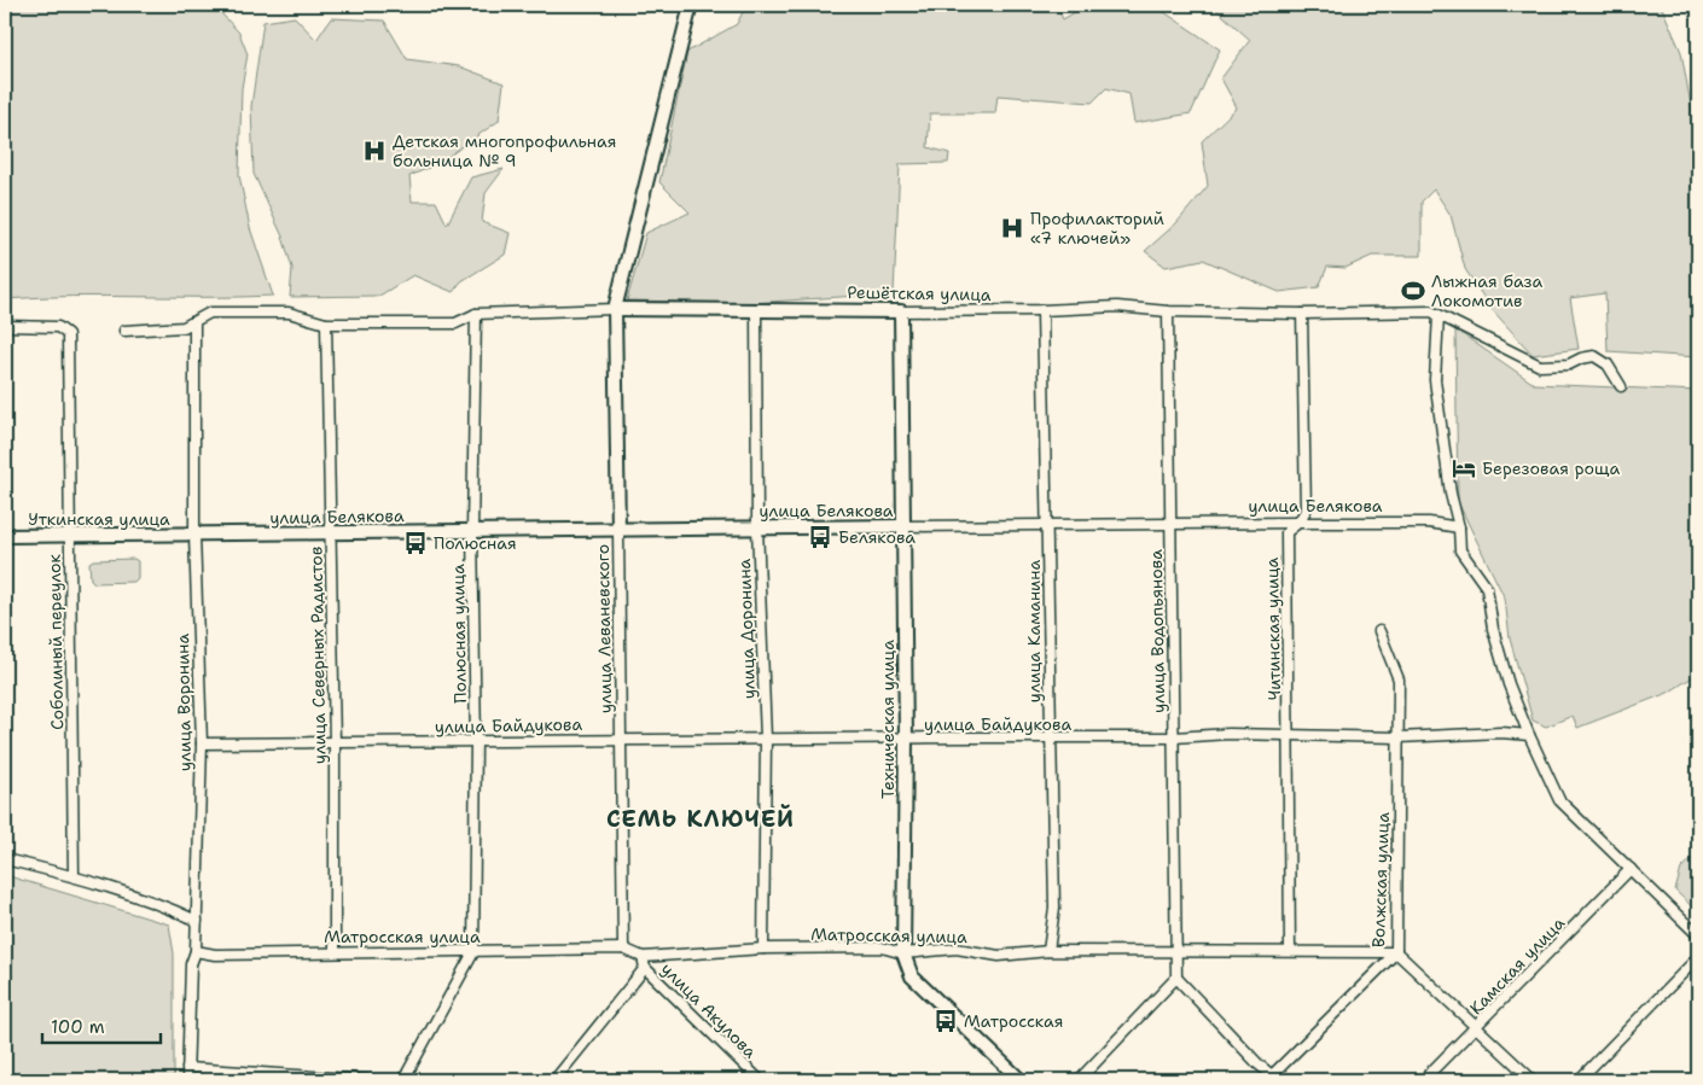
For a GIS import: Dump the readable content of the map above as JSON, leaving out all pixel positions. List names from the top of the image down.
{
  "streets": {
    "street": [
      "Решётская улица",
      "улица Белякова",
      "Уткинская улица",
      "улица Леваневского",
      "улица Доронина",
      "Читинская улица",
      "улица Каманина",
      "улица Водопьянова",
      "Полюсная улица",
      "Соболиный переулок",
      "улица Северных Радистов",
      "улица Воронина",
      "Техническая улица",
      "улица Байдукова",
      "Волжская улица",
      "Матросская улица",
      "Камская улица",
      "улица Акулова"
    ]
  },
  "crossings": [
    ["Решётская улица", "улица Леваневского"],
    ["Решётская улица", "улица Доронина"],
    ["Решётская улица", "Читинская улица"],
    ["Решётская улица", "улица Каманина"],
    ["Решётская улица", "улица Водопьянова"],
    ["Решётская улица", "Полюсная улица"],
    ["Решётская улица", "улица Северных Радистов"],
    ["Решётская улица", "улица Воронина"],
    ["Решётская улица", "Техническая улица"],
    ["улица Белякова", "Уткинская улица"],
    ["улица Белякова", "улица Леваневского"],
    ["улица Белякова", "улица Доронина"],
    ["улица Белякова", "Читинская улица"],
    ["улица Белякова", "улица Каманина"],
    ["улица Белякова", "улица Водопьянова"],
    ["улица Белякова", "Полюсная улица"],
    ["улица Белякова", "улица Северных Радистов"],
    ["улица Белякова", "улица Воронина"],
    ["улица Белякова", "Техническая улица"],
    ["Уткинская улица", "Соболиный переулок"],
    ["Уткинская улица", "улица Воронина"],
    ["улица Леваневского", "улица Байдукова"],
    ["улица Леваневского", "Матросская улица"],
    ["улица Доронина", "улица Байдукова"],
    ["улица Доронина", "Матросская улица"],
    ["Читинская улица", "улица Байдукова"],
    ["Читинская улица", "Матросская улица"],
    ["улица Каманина", "улица Байдукова"],
    ["улица Каманина", "Матросская улица"],
    ["улица Водопьянова", "улица Байдукова"],
    ["улица Водопьянова", "Матросская улица"],
    ["Полюсная улица", "улица Байдукова"],
    ["Полюсная улица", "Матросская улица"],
    ["улица Северных Радистов", "улица Байдукова"],
    ["улица Северных Радистов", "Матросская улица"],
    ["улица Воронина", "улица Байдукова"],
    ["улица Воронина", "Матросская улица"],
    ["Техническая улица", "улица Байдукова"],
    ["Техническая улица", "Матросская улица"],
    ["улица Байдукова", "Волжская улица"],
    ["Волжская улица", "Матросская улица"],
    ["Матросская улица", "улица Акулова"]
  ],
  "districts": ["СЕМЬ КЛЮЧЕЙ"],
  "places": {
    "hospital": ["Детская многопрофильная больница № 9", "Профилакторий «7 ключей»"],
    "sports": ["Лыжная база Локомотив"],
    "hotel": ["Березовая роща"],
    "bus stop": ["Белякова", "Полюсная", "Матросская"]
  },
  "scale_bar": "100 m"
}
